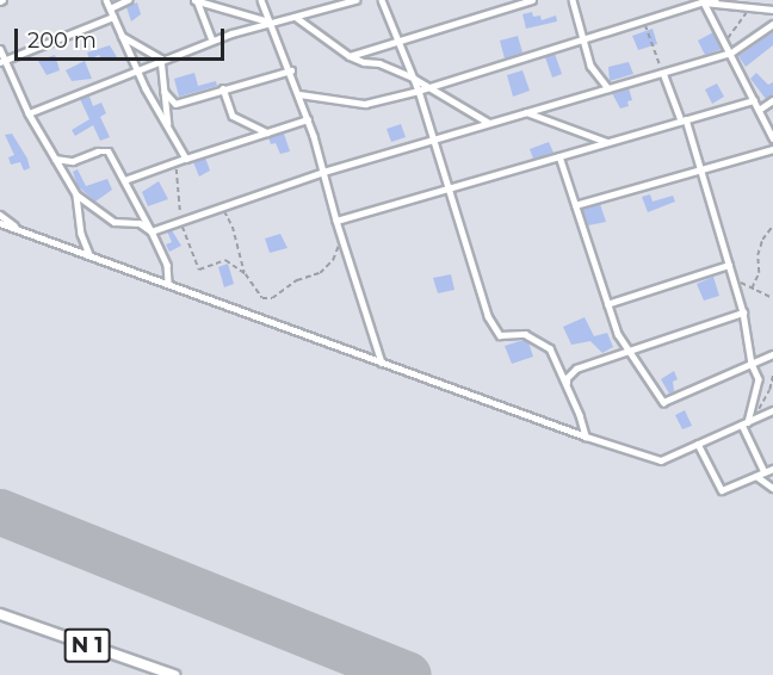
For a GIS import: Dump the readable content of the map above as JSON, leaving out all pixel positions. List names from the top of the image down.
{
  "streets": {
    "highway": ["N 1"]
  },
  "scale_bar": "200 m"
}
